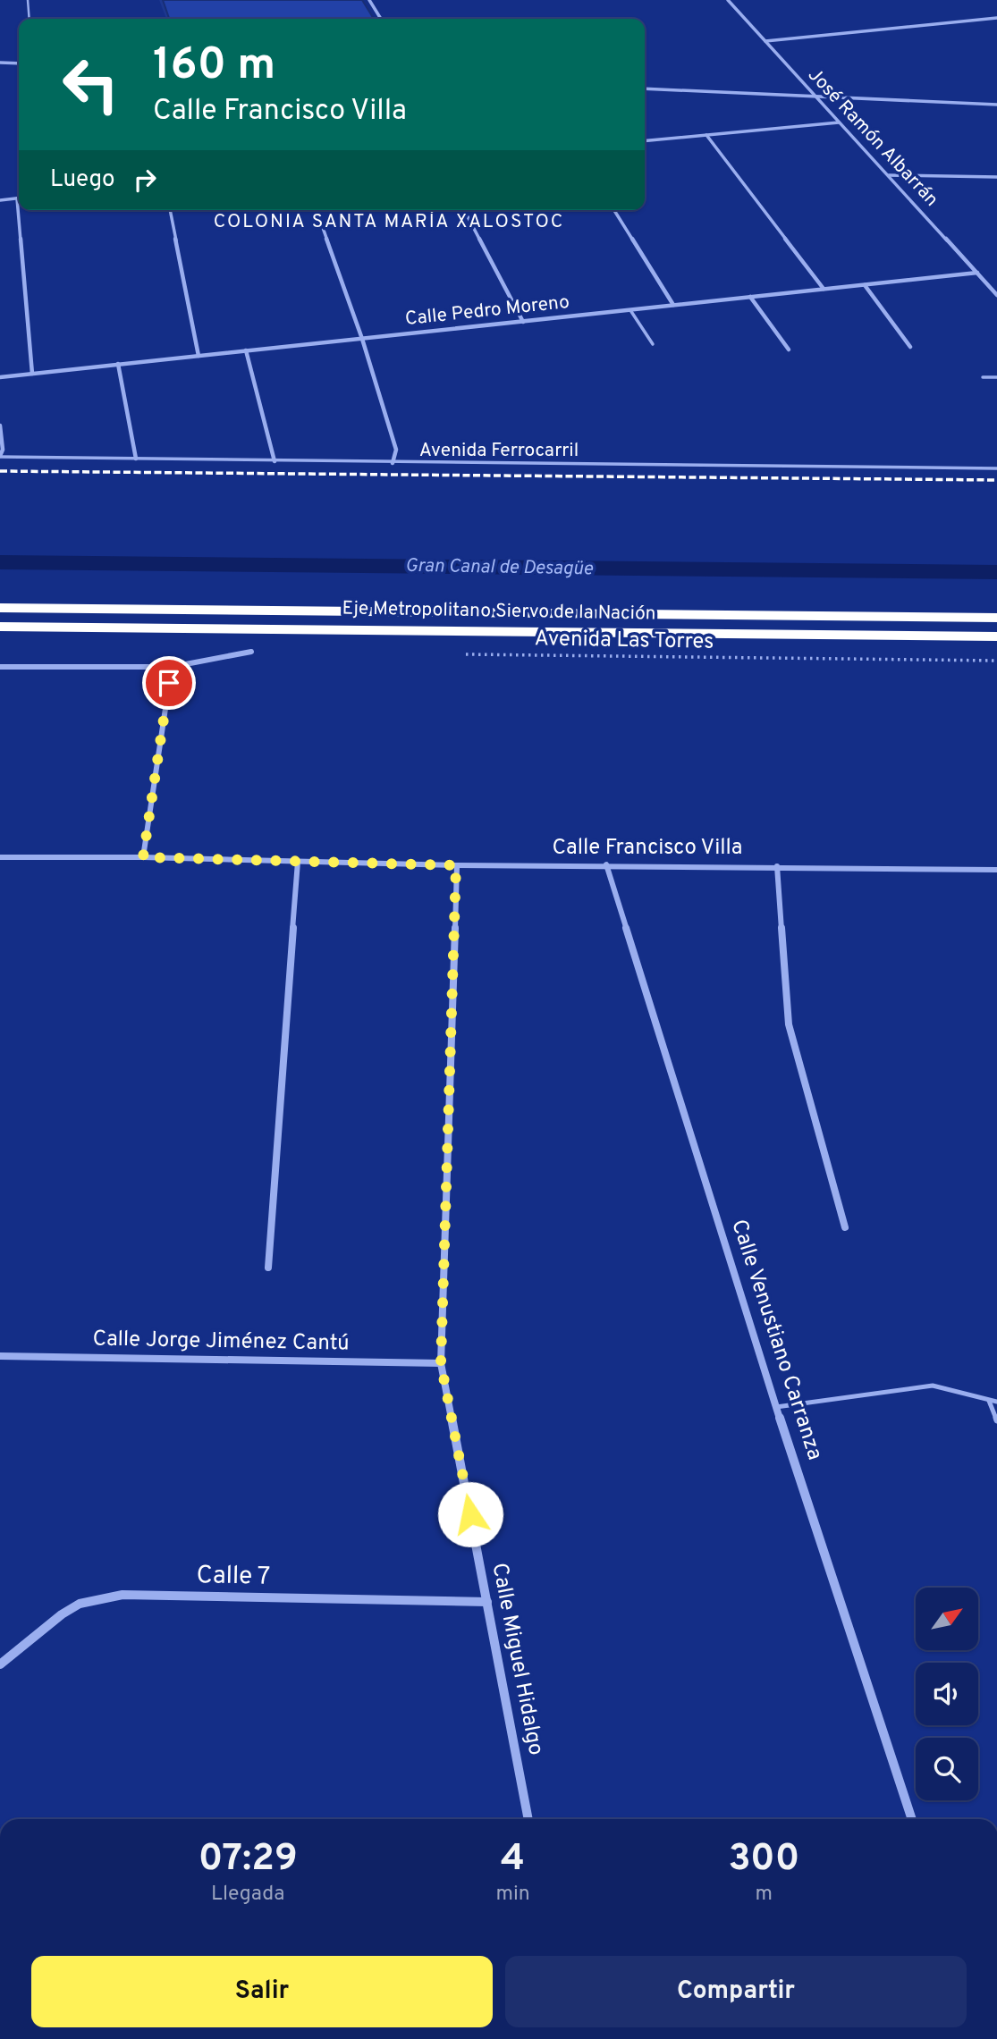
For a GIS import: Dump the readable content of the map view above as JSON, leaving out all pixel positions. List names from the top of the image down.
{
  "streets": {
    "highway": ["Eje Metropolitano Siervo de la Nación"],
    "street": [
      "José Ramón Albarrán",
      "Calle Pedro Moreno",
      "Calle Francisco Villa",
      "Calle Venustiano Carranza",
      "Calle Jorge Jiménez Cantú",
      "Calle 7",
      "Calle Miguel Hidalgo"
    ],
    "lane": ["Avenida Ferrocarril"],
    "path": ["Avenida Las Torres"]
  },
  "crossings": [
    ["José Ramón Albarrán", "Calle Pedro Moreno"],
    ["Calle Francisco Villa", "Calle Venustiano Carranza"],
    ["Calle Francisco Villa", "Calle Miguel Hidalgo"],
    ["Calle Jorge Jiménez Cantú", "Calle Miguel Hidalgo"],
    ["Calle 7", "Calle Miguel Hidalgo"]
  ],
  "districts": ["COLONIA SANTA MARÍA XALOSTOC"],
  "water": ["Gran Canal de Desagüe"],
  "north": "top right",
  "page": {
    "turn": ["160 m", "Calle Francisco Villa"],
    "then": "Luego",
    "eta": [
      "07:29",
      "Llegada",
      "4",
      "min",
      "300",
      "m"
    ],
    "buttons": ["Salir", "Compartir"]
  }
}
